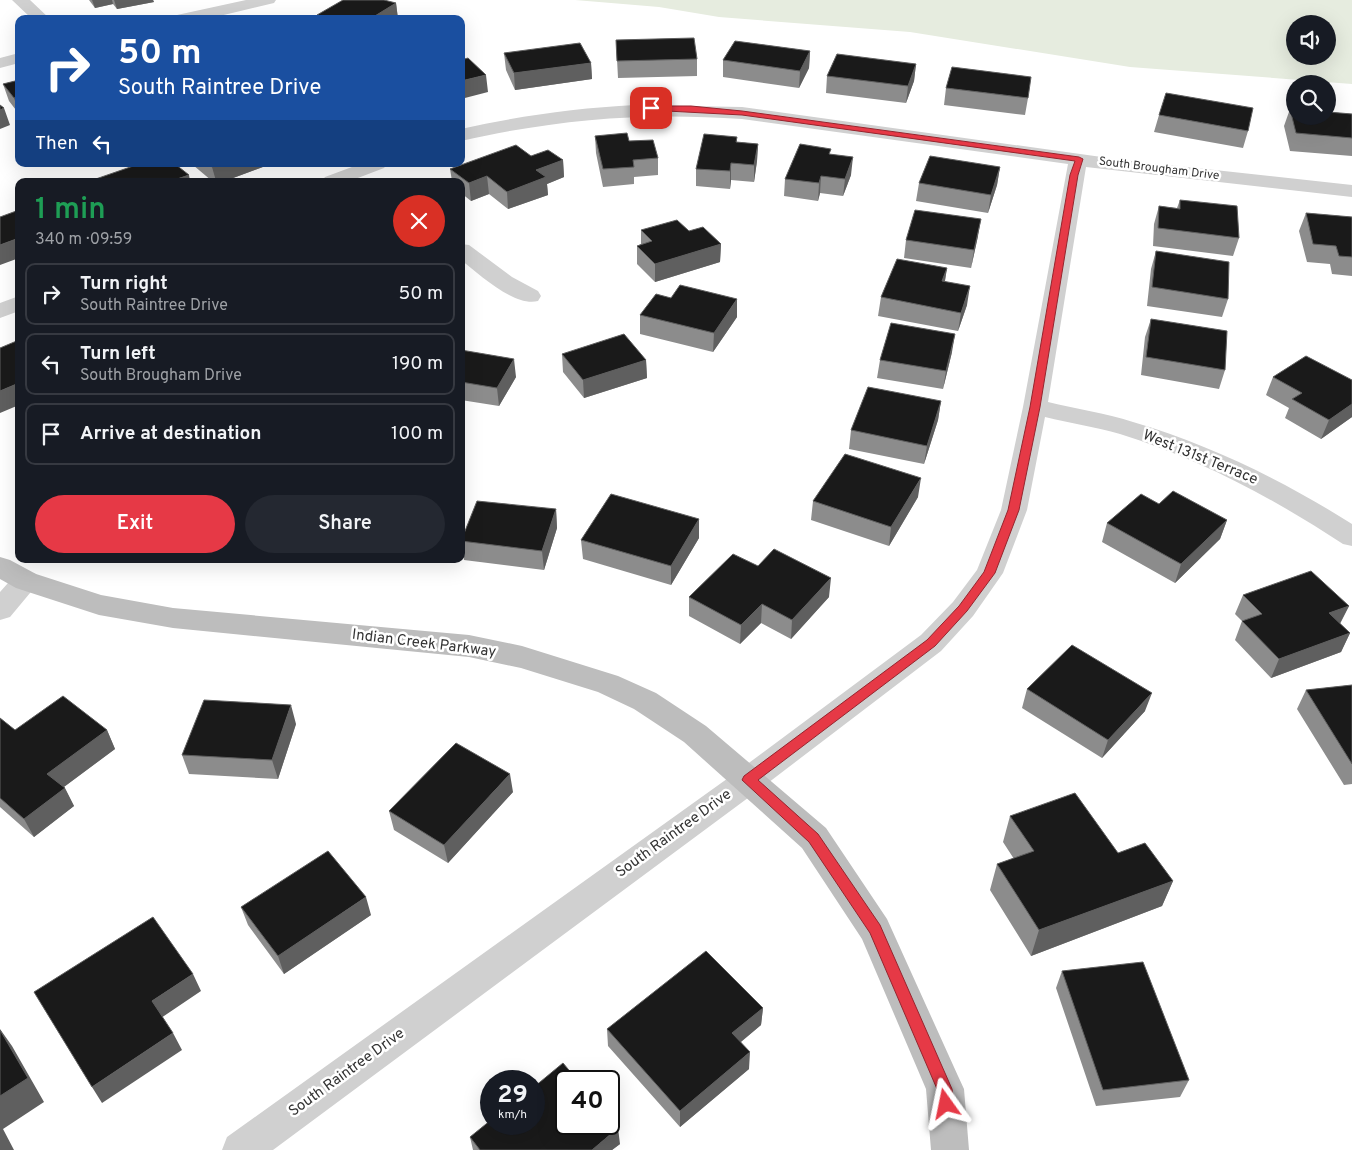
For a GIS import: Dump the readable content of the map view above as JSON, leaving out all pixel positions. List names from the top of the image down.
{
  "streets": {
    "street": [
      "South Brougham Drive",
      "West 131st Terrace",
      "Indian Creek Parkway",
      "South Raintree Drive"
    ]
  },
  "crossings": [
    ["South Brougham Drive", "South Raintree Drive"],
    ["West 131st Terrace", "South Raintree Drive"],
    ["Indian Creek Parkway", "South Raintree Drive"]
  ],
  "page": {
    "turn": ["50 m", "South Raintree Drive"],
    "then": "Then",
    "heading": ["1 min", "340 m · 09:59"],
    "list": [
      {
        "name": "Turn right",
        "note": "South Raintree Drive",
        "value": "50 m"
      },
      {
        "name": "Turn left",
        "note": "South Brougham Drive",
        "value": "190 m"
      },
      {
        "name": "Arrive at destination",
        "value": "100 m"
      }
    ],
    "buttons": ["Exit", "Share"],
    "speed": "29 km/h",
    "limit": "40"
  }
}
